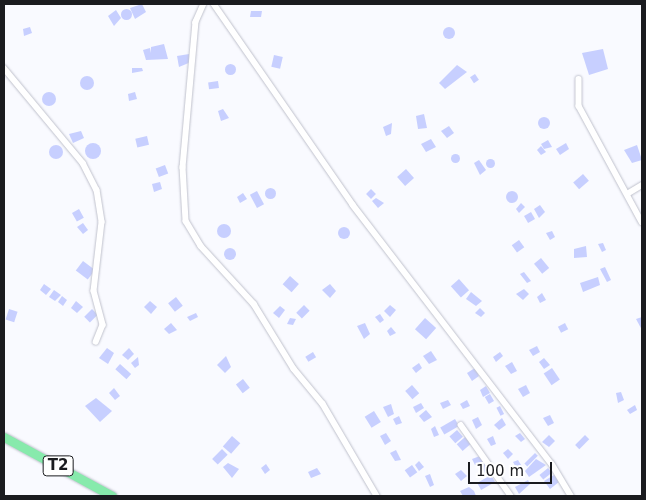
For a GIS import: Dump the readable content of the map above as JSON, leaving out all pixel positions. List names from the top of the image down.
{
  "streets": {
    "highway": ["T2"]
  },
  "scale_bar": "100 m"
}
